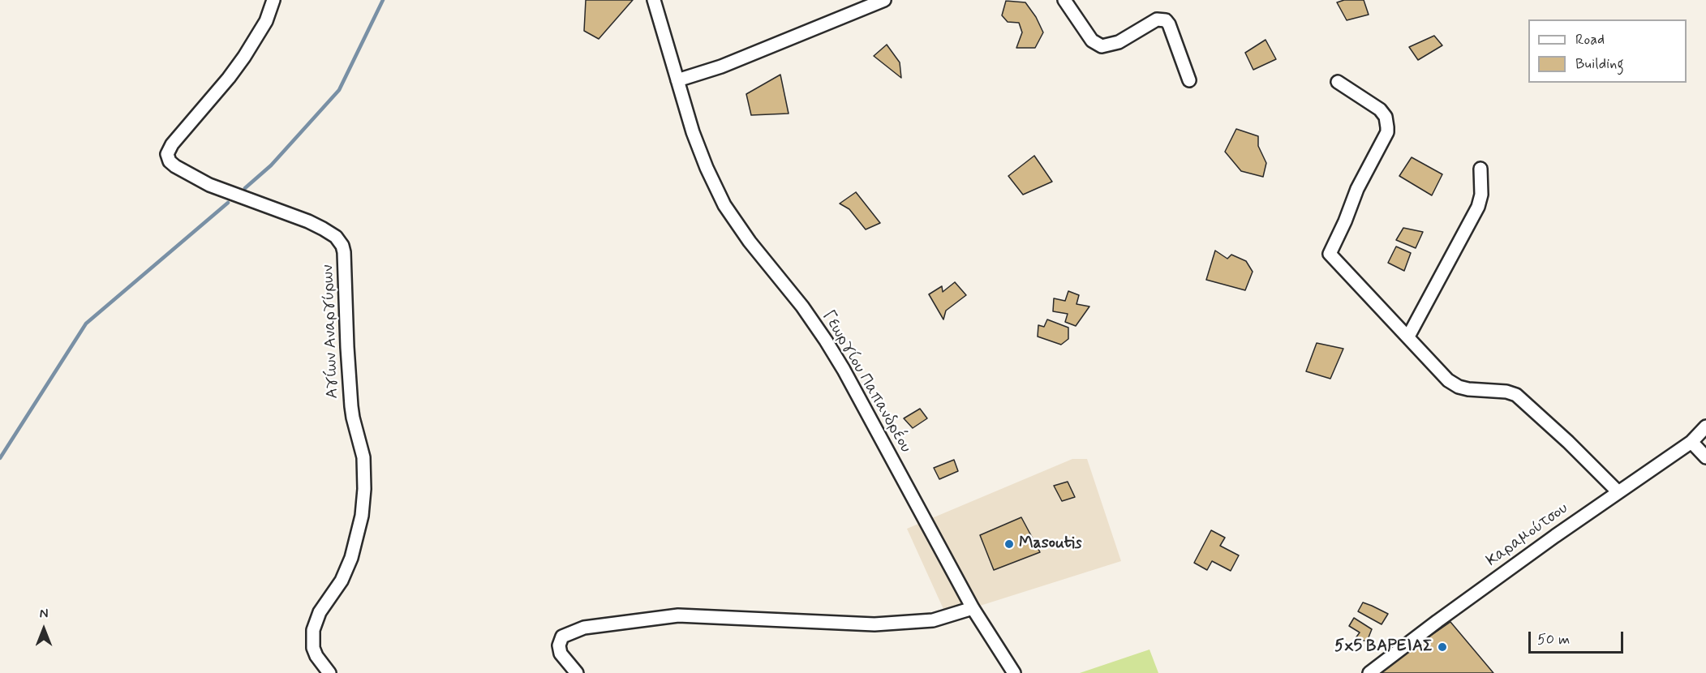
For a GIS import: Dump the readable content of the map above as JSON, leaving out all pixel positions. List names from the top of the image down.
{
  "streets": {
    "street": ["Αγίων Αναργύρων", "Γεωργίου Παπανδρέου", "Καραμούτσου"]
  },
  "places": ["Masoutis", "5x5 ΒΑΡΕΙΑΣ"],
  "legend": ["Road", "Building"],
  "scale_bar": "50 m",
  "north": "top"
}
